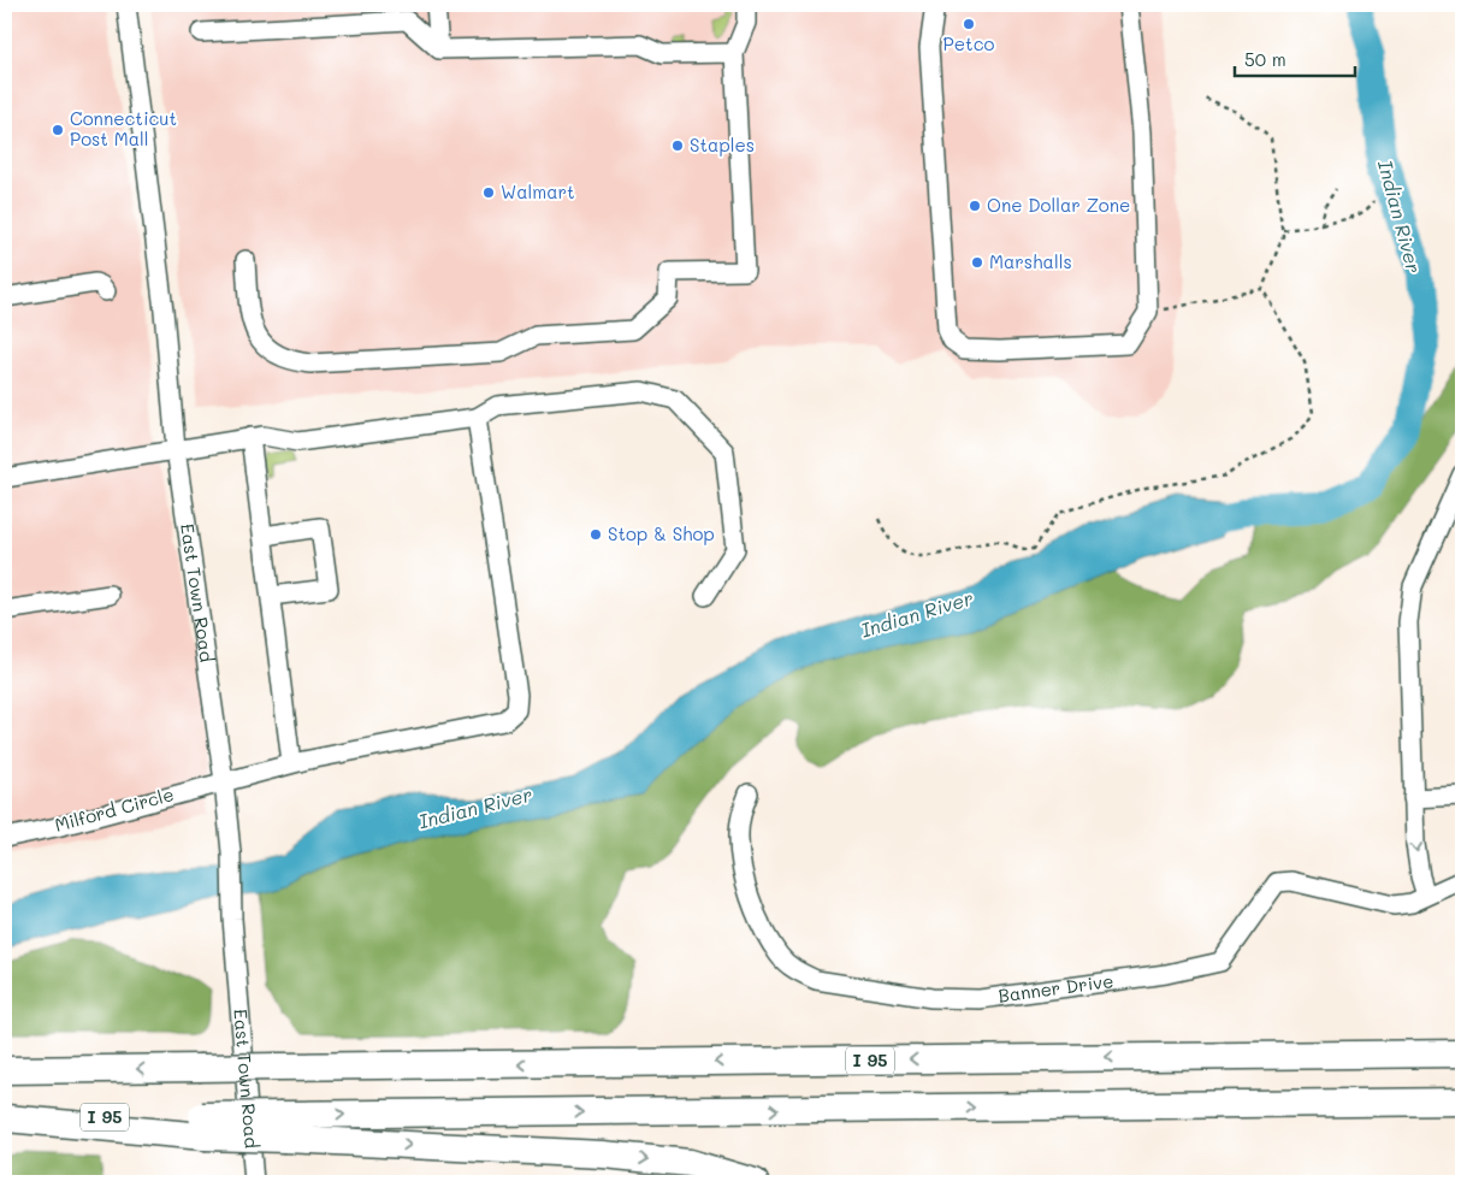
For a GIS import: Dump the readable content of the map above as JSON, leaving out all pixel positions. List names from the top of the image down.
{
  "streets": {
    "highway": ["I 95"],
    "street": ["East Town Road", "Milford Circle", "Banner Drive"]
  },
  "crossings": [
    ["East Town Road", "Milford Circle"]
  ],
  "water": ["Indian River"],
  "places": [
    "Petco",
    "Connecticut Post Mall",
    "Staples",
    "Walmart",
    "One Dollar Zone",
    "Marshalls",
    "Stop & Shop"
  ],
  "scale_bar": "50 m"
}
